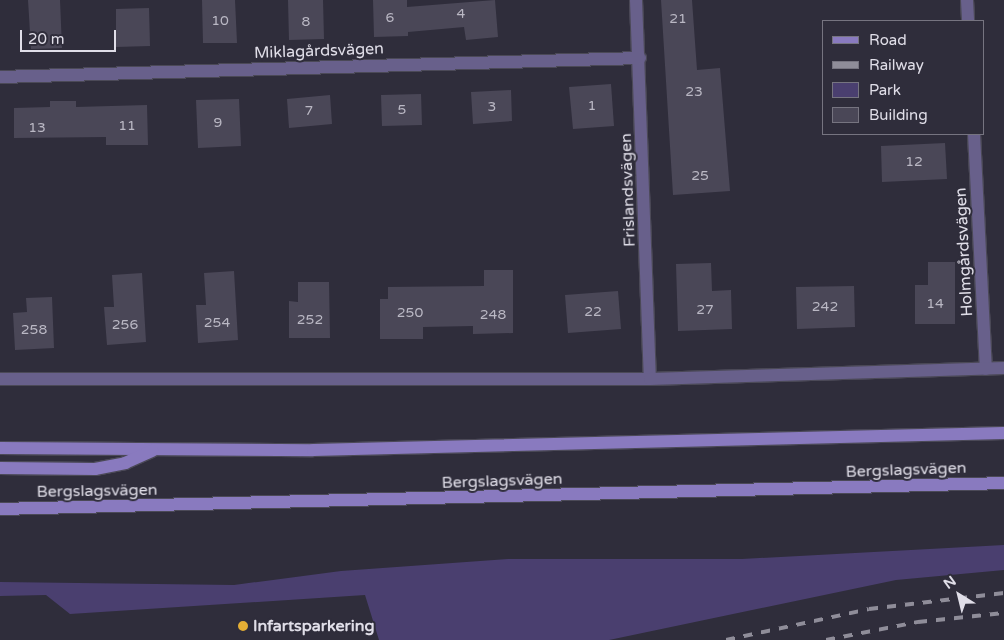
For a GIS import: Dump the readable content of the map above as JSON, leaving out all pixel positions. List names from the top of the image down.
{
  "streets": {
    "main road": ["Bergslagsvägen"],
    "street": ["Miklagårdsvägen", "Frislandsvägen", "Holmgårdsvägen"]
  },
  "crossings": [
    ["Miklagårdsvägen", "Frislandsvägen"]
  ],
  "places": ["Infartsparkering"],
  "house_numbers": [
    "4",
    "6",
    "21",
    "10",
    "8",
    "23",
    "1",
    "3",
    "5",
    "7",
    "9",
    "11",
    "13",
    "12",
    "25",
    "14",
    "242",
    "27",
    "22",
    "250",
    "248",
    "252",
    "254",
    "256",
    "258"
  ],
  "legend": [
    "Road",
    "Railway",
    "Park",
    "Building"
  ],
  "scale_bar": "20 m",
  "north": "top left"
}
